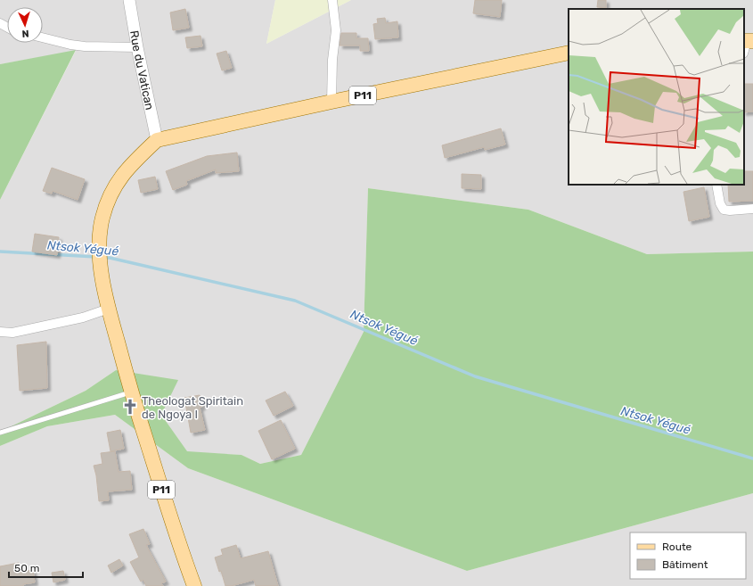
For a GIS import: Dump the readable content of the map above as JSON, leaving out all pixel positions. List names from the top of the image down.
{
  "streets": {
    "main road": ["P11"],
    "street": ["Rue du Vatican"]
  },
  "crossings": [
    ["Rue du Vatican", "P11"]
  ],
  "water": ["Ntsok Yégué"],
  "places": {
    "church": ["Theologat Spiritain de Ngoya I"]
  },
  "legend": ["Route", "Bâtiment"],
  "scale_bar": "50 m",
  "north": "bottom"
}
